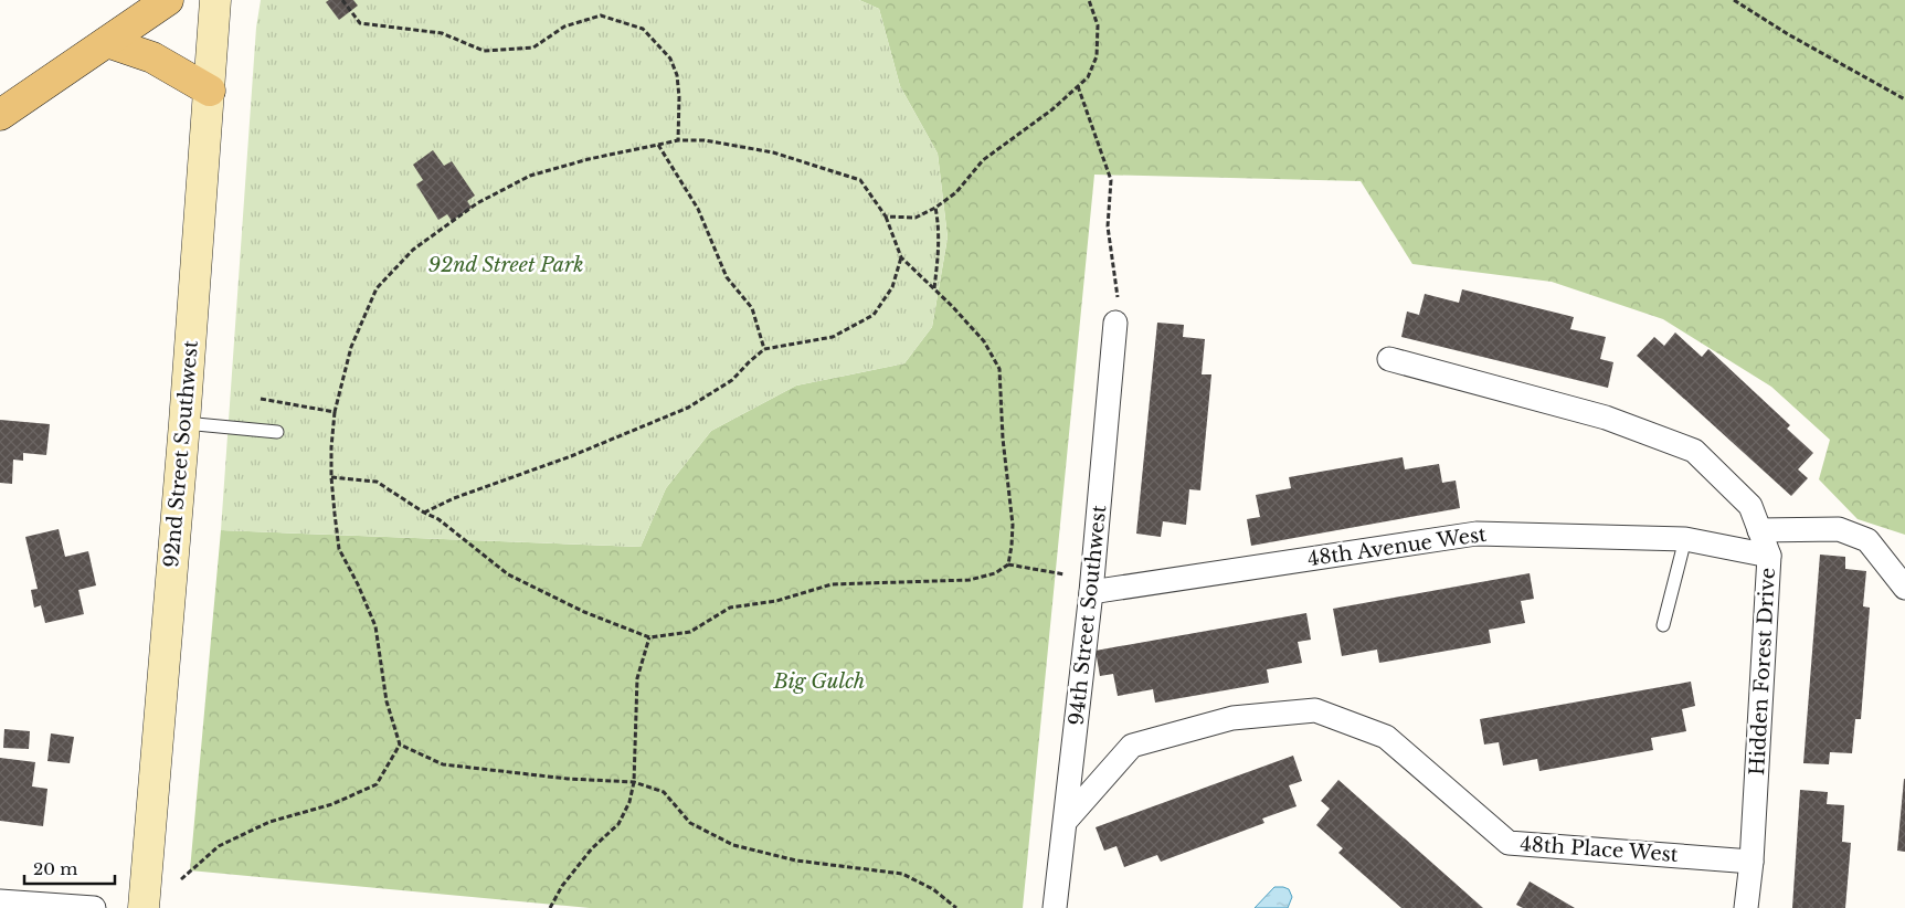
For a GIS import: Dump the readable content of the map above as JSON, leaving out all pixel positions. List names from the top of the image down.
{
  "streets": {
    "street": [
      "92nd Street Southwest",
      "48th Avenue West",
      "94th Street Southwest",
      "Hidden Forest Drive",
      "48th Place West"
    ]
  },
  "crossings": [
    ["48th Avenue West", "94th Street Southwest"],
    ["48th Avenue West", "Hidden Forest Drive"],
    ["94th Street Southwest", "48th Place West"],
    ["Hidden Forest Drive", "48th Place West"]
  ],
  "parks": ["92nd Street Park", "Big Gulch"],
  "scale_bar": "20 m"
}
